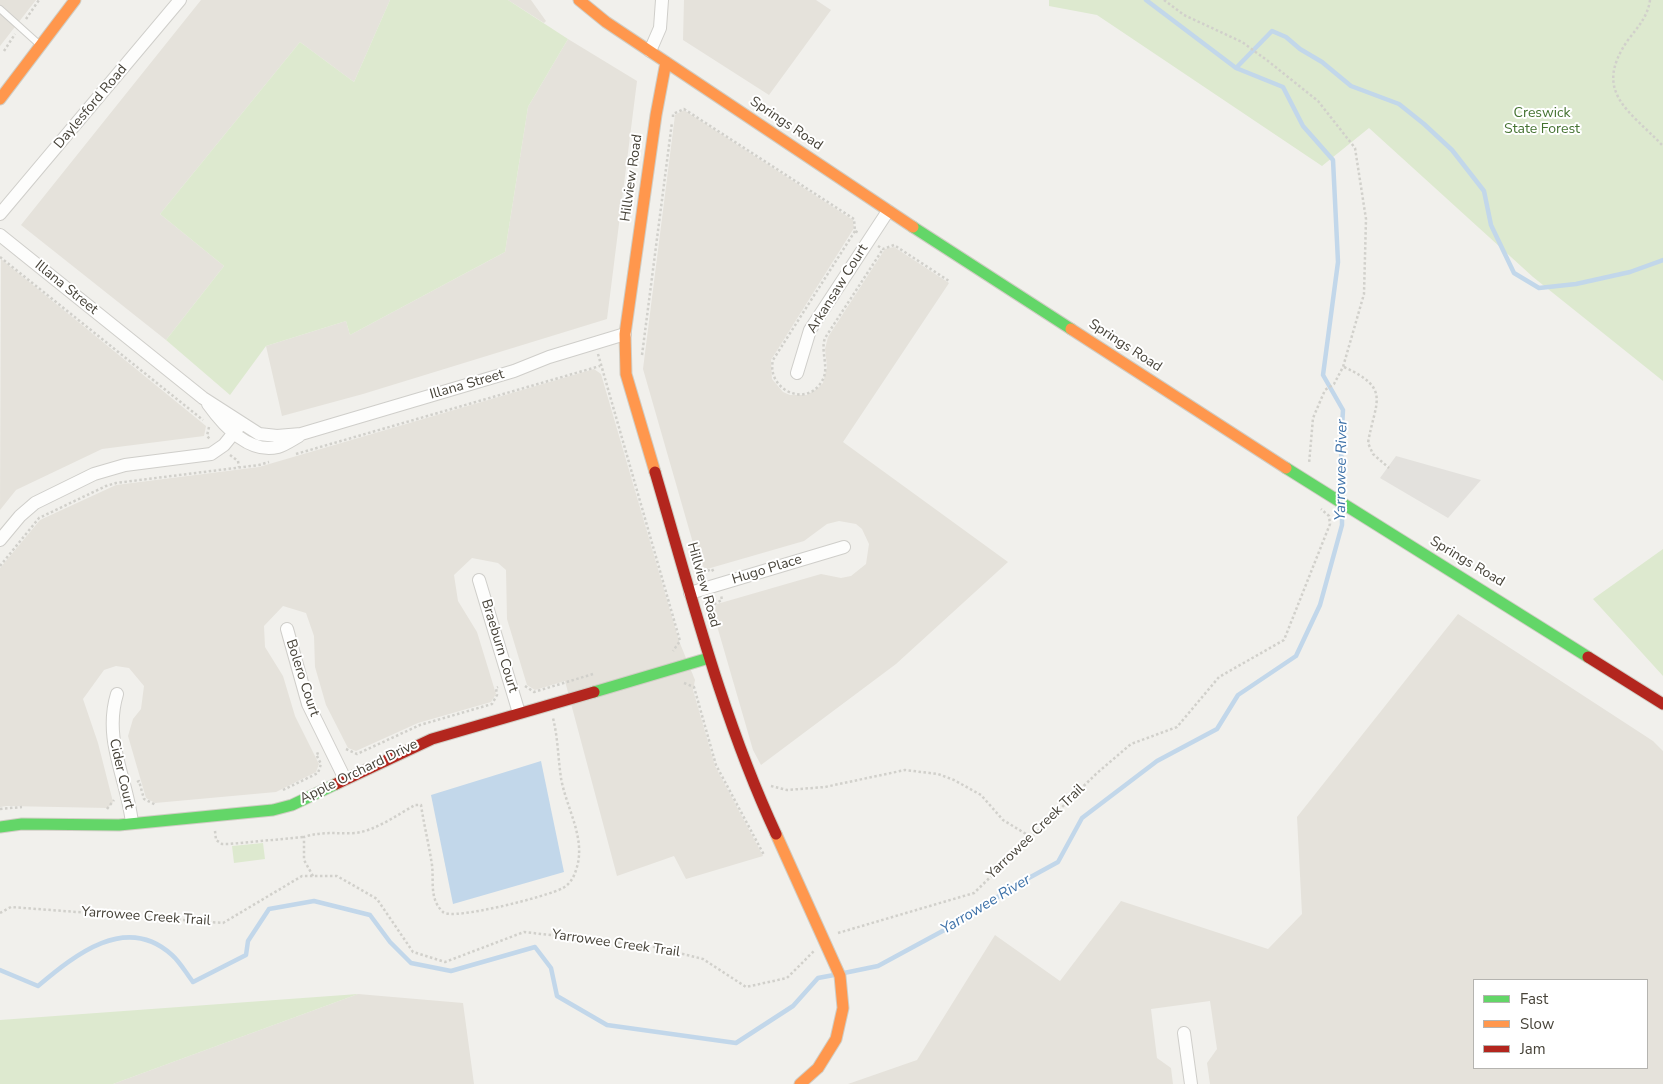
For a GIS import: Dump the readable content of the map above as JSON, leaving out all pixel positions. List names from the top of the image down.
{
  "streets": {
    "street": [
      "Daylesford Road",
      "Springs Road",
      "Hillview Road",
      "Illana Street",
      "Arkansaw Court",
      "Hugo Place",
      "Braeburn Court",
      "Bolero Court",
      "Apple Orchard Drive",
      "Cider Court"
    ],
    "path": ["Yarrowee Creek Trail"]
  },
  "crossings": [
    ["Springs Road", "Hillview Road"],
    ["Springs Road", "Arkansaw Court"],
    ["Hillview Road", "Illana Street"],
    ["Hillview Road", "Hugo Place"],
    ["Hillview Road", "Apple Orchard Drive"],
    ["Hillview Road", "Yarrowee Creek Trail"],
    ["Braeburn Court", "Apple Orchard Drive"],
    ["Bolero Court", "Apple Orchard Drive"],
    ["Apple Orchard Drive", "Cider Court"]
  ],
  "water": ["Yarrowee River"],
  "parks": ["Creswick State Forest"],
  "legend": ["Fast", "Slow", "Jam"]
}
